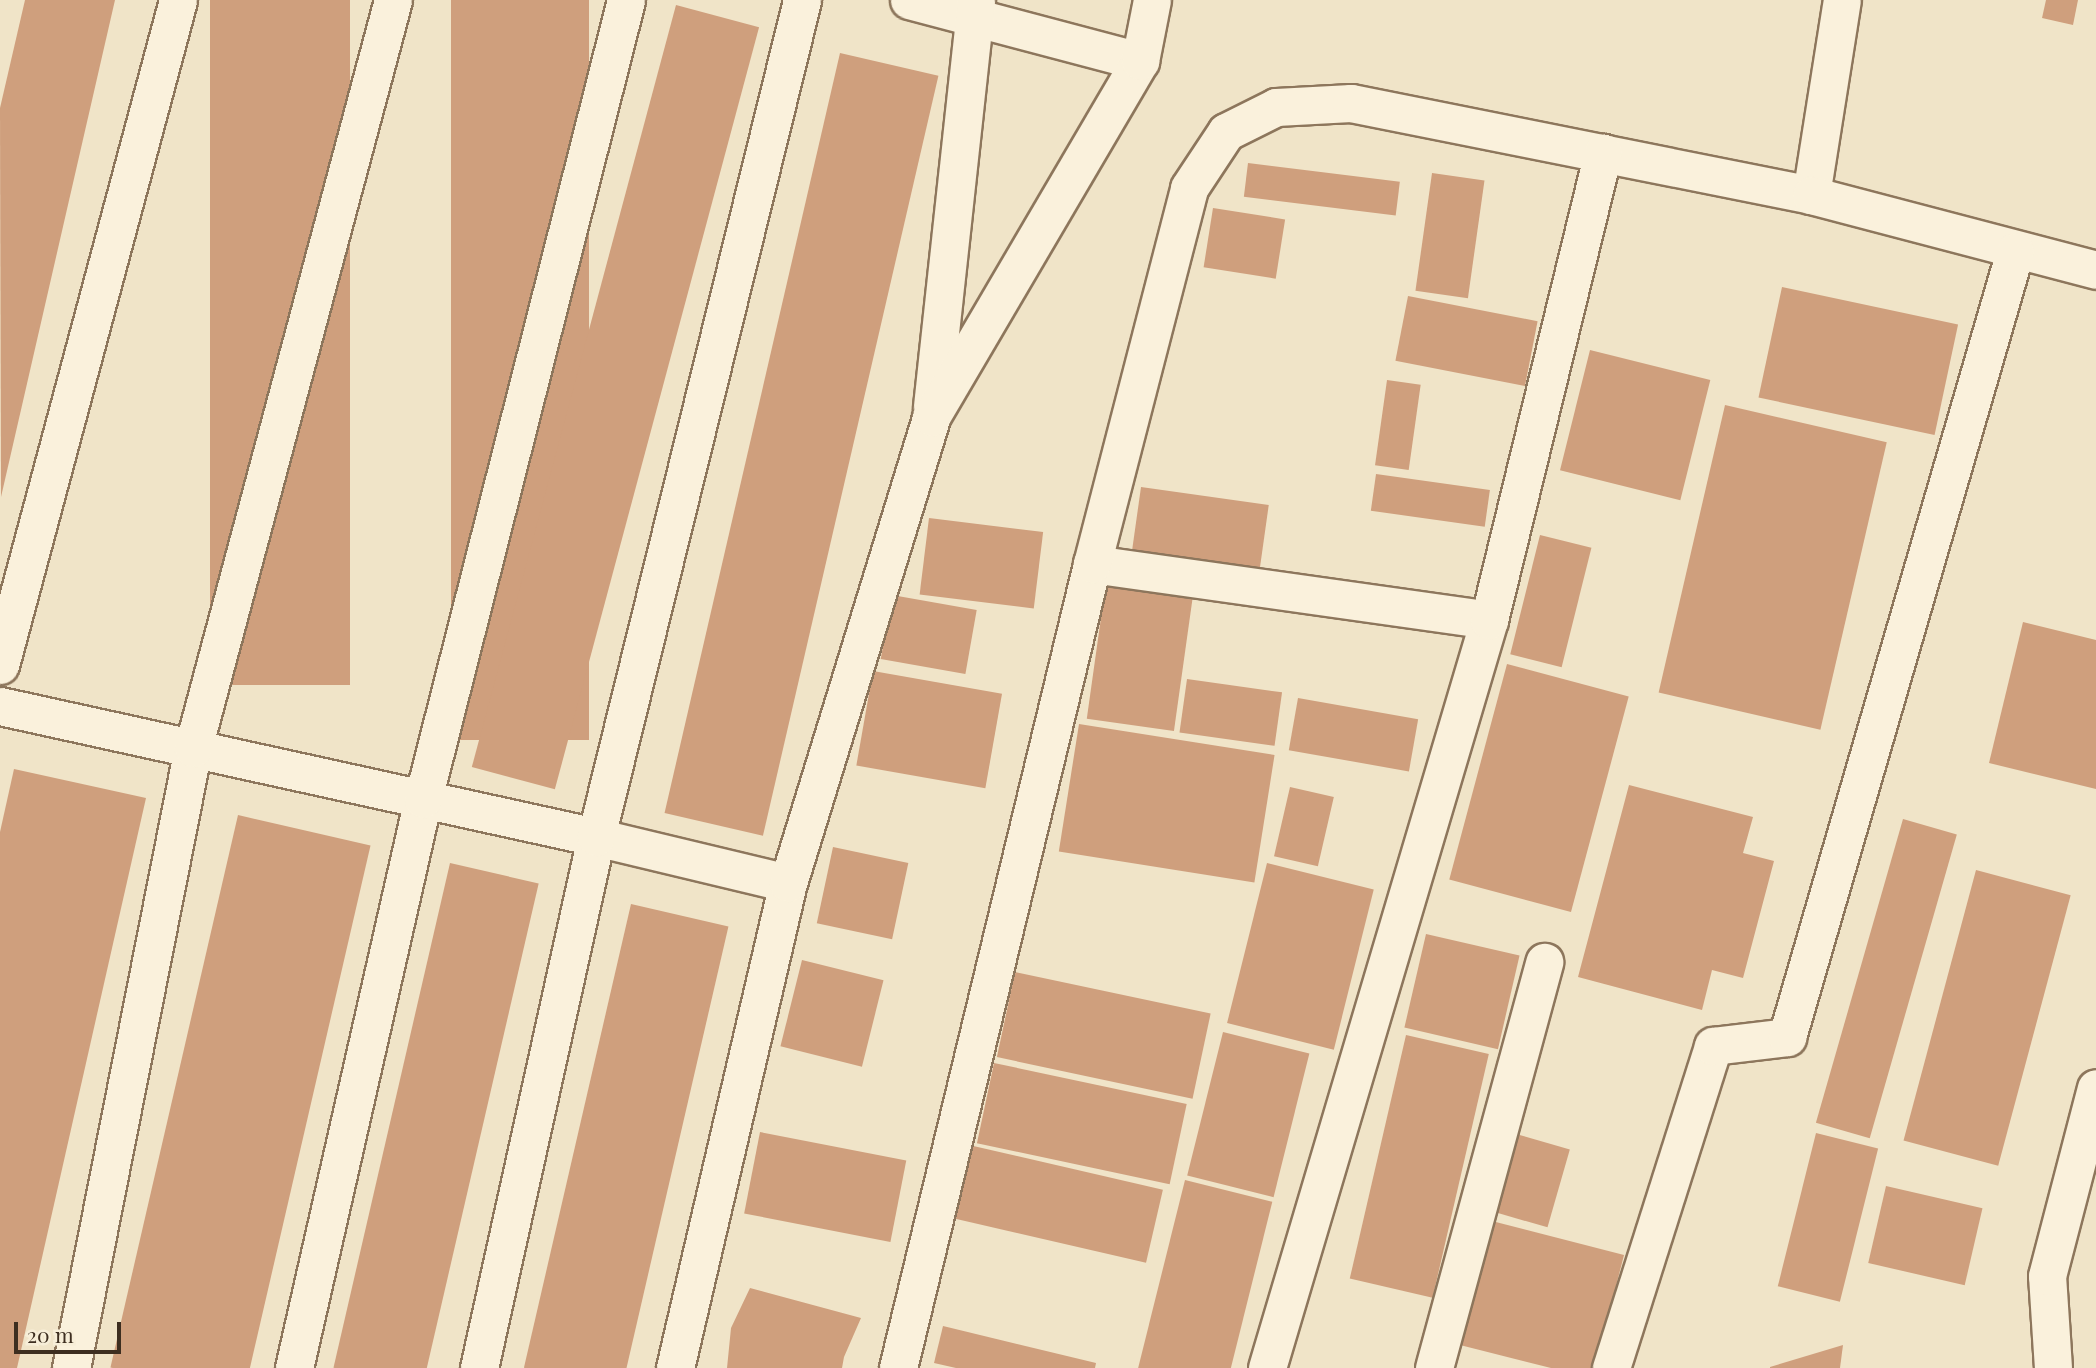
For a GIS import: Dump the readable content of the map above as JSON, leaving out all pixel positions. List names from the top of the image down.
{
  "scale_bar": "20 m"
}
